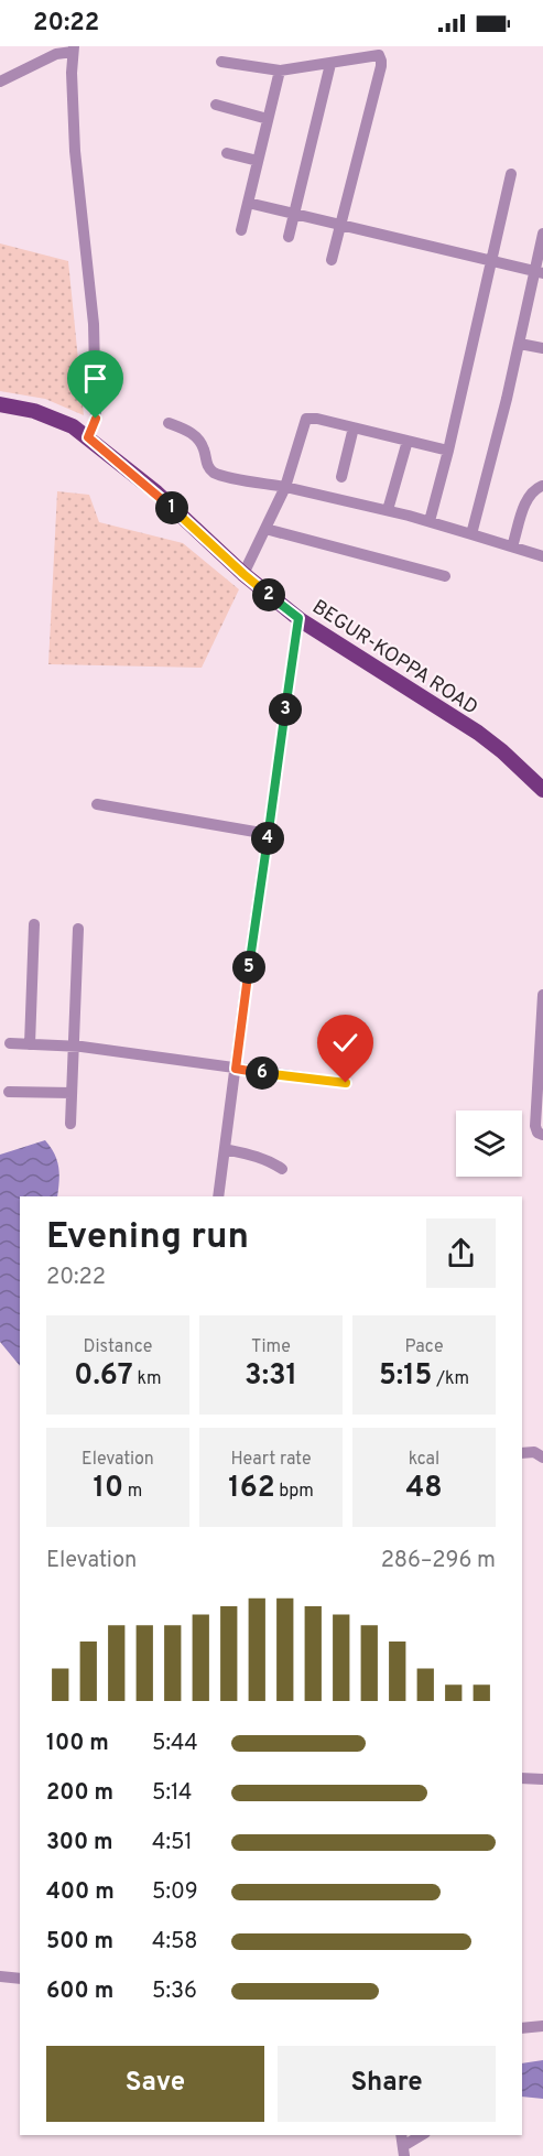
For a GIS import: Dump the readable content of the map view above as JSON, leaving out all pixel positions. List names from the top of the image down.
{
  "streets": {
    "main road": ["BEGUR-KOPPA ROAD"]
  },
  "page": {
    "status": "20:22",
    "pins": [
      "1",
      "2",
      "3",
      "4",
      "5",
      "6"
    ],
    "heading": ["Evening run", "20:22"],
    "stats": [
      ["Distance", "0.67 km"],
      ["Time", "3:31"],
      ["Pace", "5:15 /km"],
      ["Elevation", "10 m"],
      ["Heart rate", "162 bpm"],
      ["kcal", "48"]
    ],
    "chart": ["Elevation", "286–296 m"],
    "list": [
      {
        "name": "100 m",
        "note": "5:44"
      },
      {
        "name": "200 m",
        "note": "5:14"
      },
      {
        "name": "300 m",
        "note": "4:51"
      },
      {
        "name": "400 m",
        "note": "5:09"
      },
      {
        "name": "500 m",
        "note": "4:58"
      },
      {
        "name": "600 m",
        "note": "5:36"
      }
    ],
    "buttons": ["Save", "Share"]
  }
}
